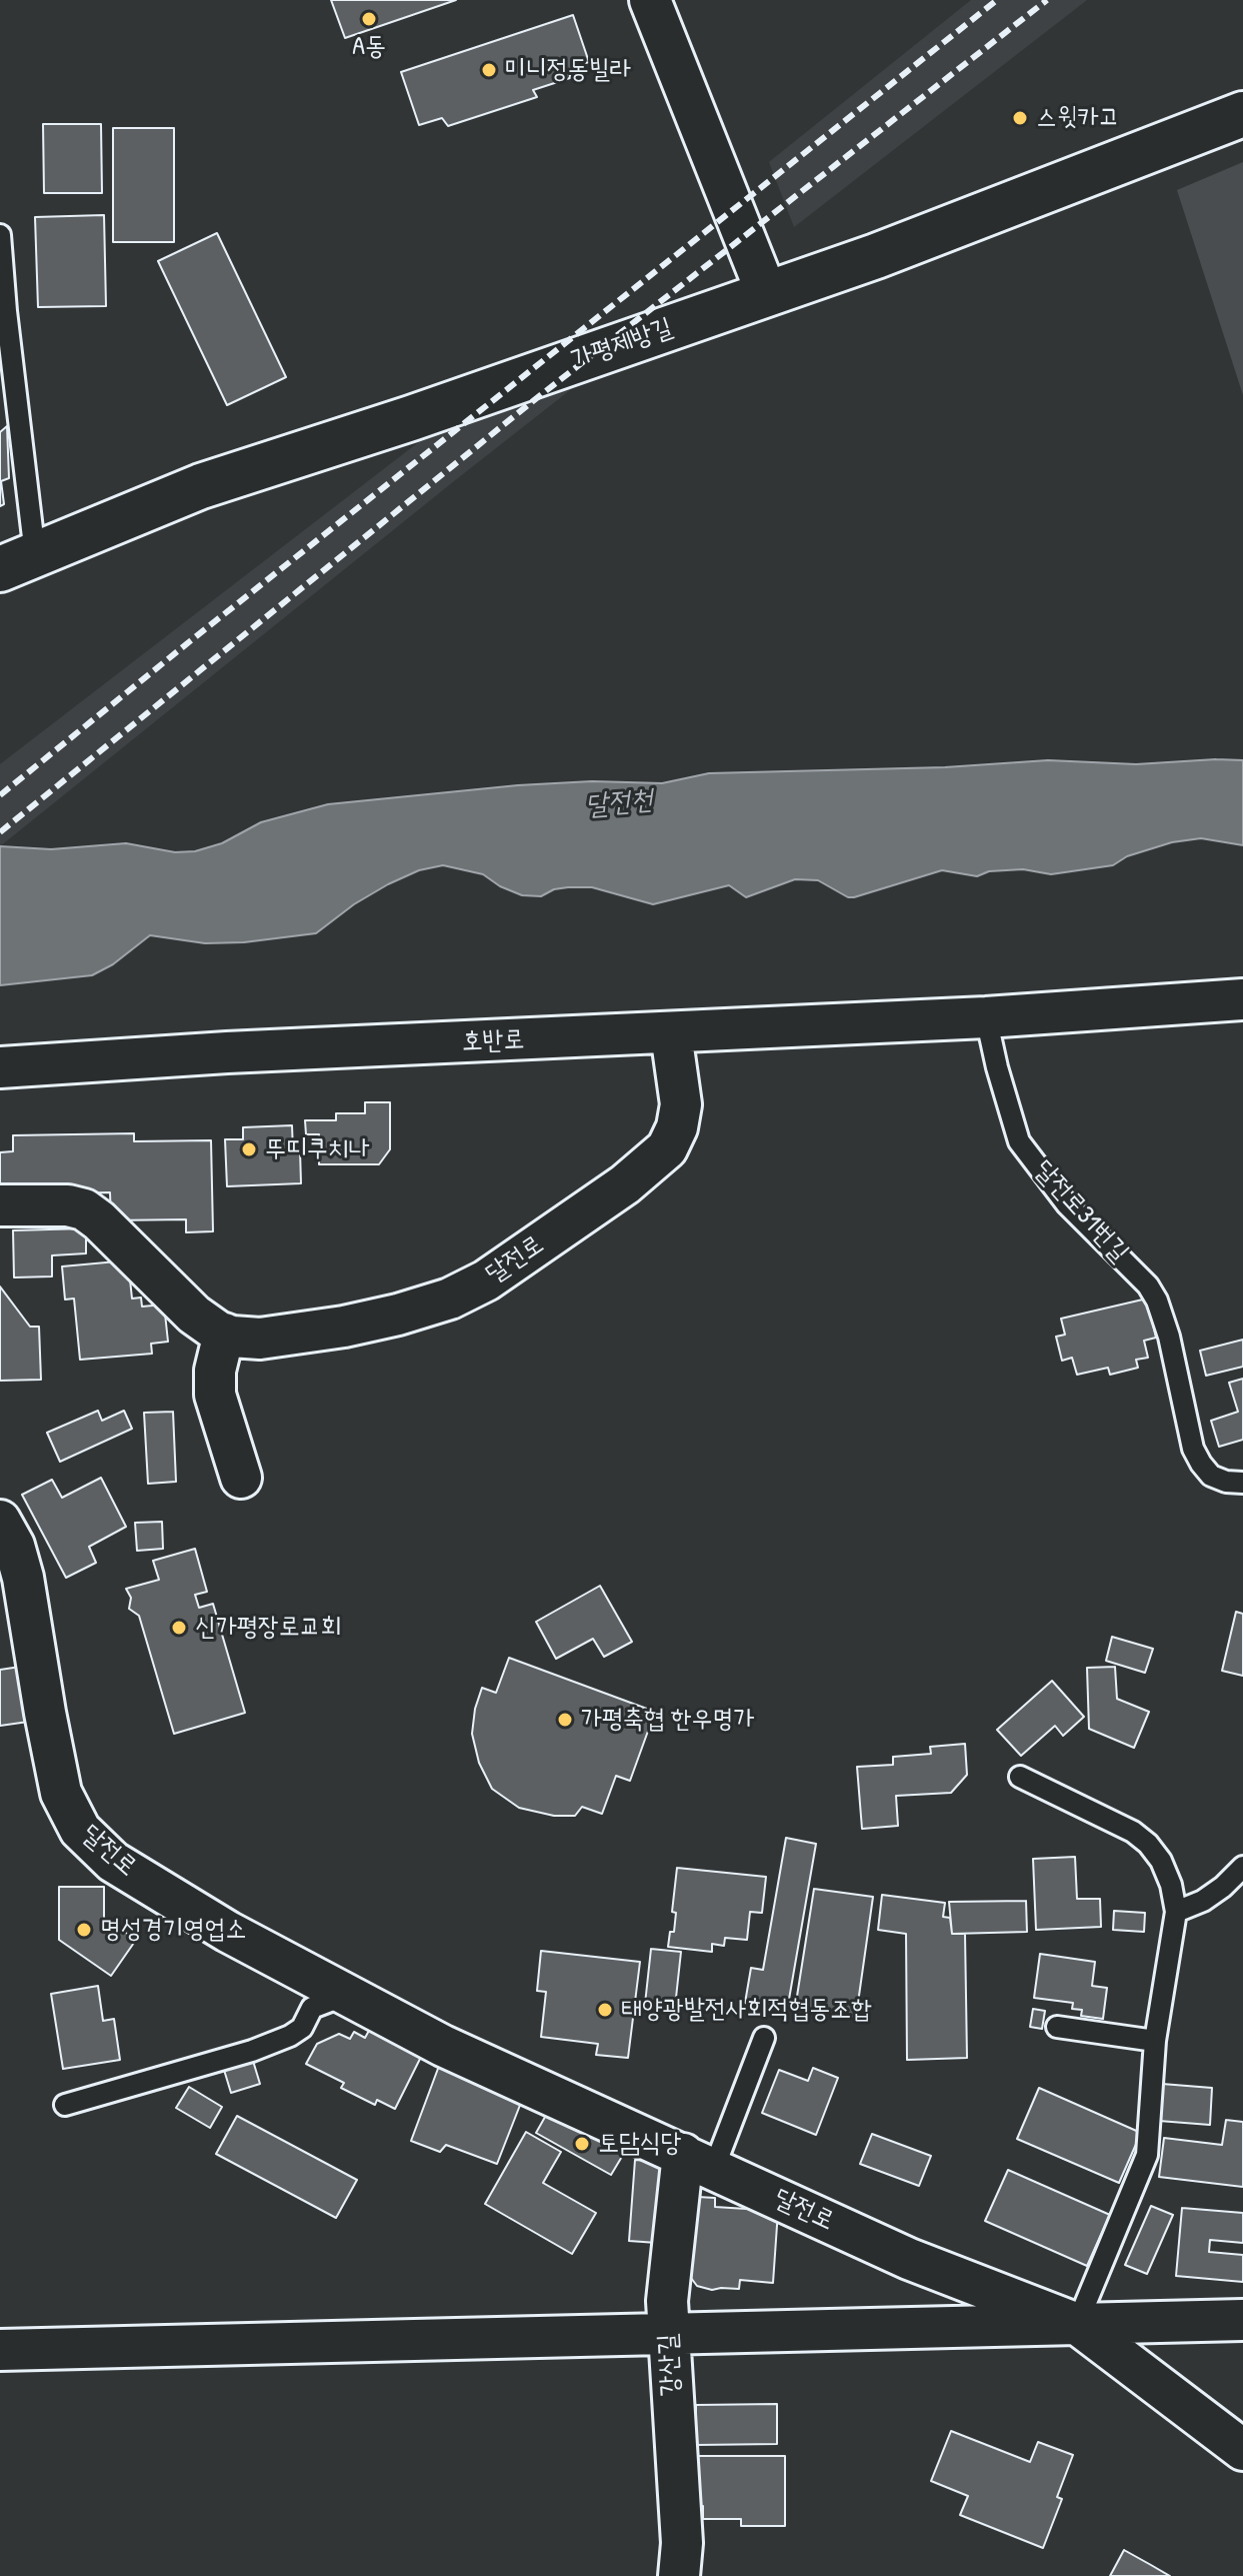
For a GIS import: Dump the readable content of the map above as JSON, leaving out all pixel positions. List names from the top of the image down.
{
  "streets": {
    "street": [
      "가평제방길",
      "호반로",
      "달전로",
      "강산길"
    ],
    "lane": ["달전로31번길"]
  },
  "crossings": [
    ["호반로", "달전로31번길"],
    ["호반로", "달전로"],
    ["달전로", "강산길"]
  ],
  "water": ["달전천"],
  "places": [
    "A동",
    "미니정동빌라",
    "스윗카고",
    "뚜띠쿠치나",
    "신가평장로교회",
    "가평축협 한우명가",
    "명성경기영업소",
    "태양광발전사회적협동조합",
    "토담식당"
  ]
}
